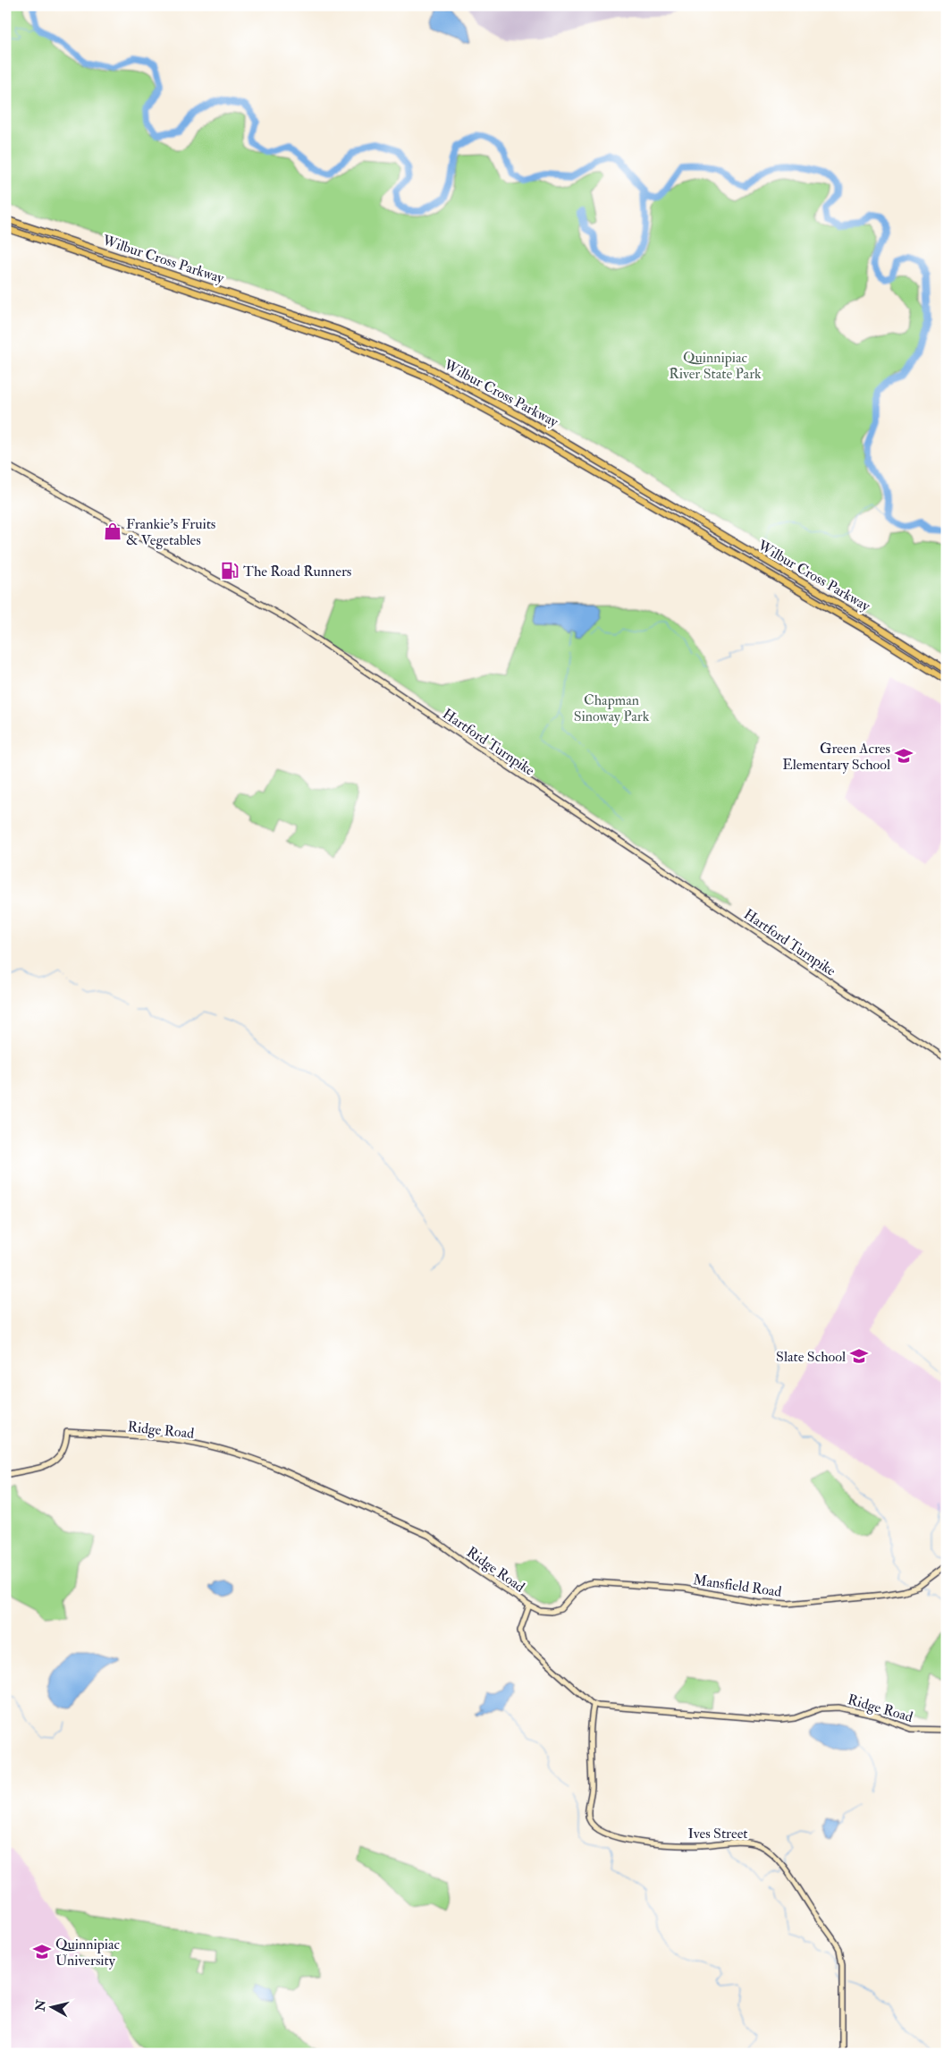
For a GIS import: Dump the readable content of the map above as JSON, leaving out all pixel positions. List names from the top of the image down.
{
  "streets": {
    "highway": ["Wilbur Cross Parkway"],
    "street": [
      "Hartford Turnpike",
      "Ridge Road",
      "Mansfield Road",
      "Ives Street"
    ]
  },
  "crossings": [
    ["Ridge Road", "Mansfield Road"],
    ["Ridge Road", "Ives Street"]
  ],
  "parks": ["Quinnipiac River State Park", "Chapman Sinoway Park"],
  "places": {
    "shop": ["Frankie's Fruits & Vegetables"],
    "fuel station": ["The Road Runners"],
    "school or university": ["Green Acres Elementary School", "Slate School", "Quinnipiac University"]
  },
  "north": "left"
}
